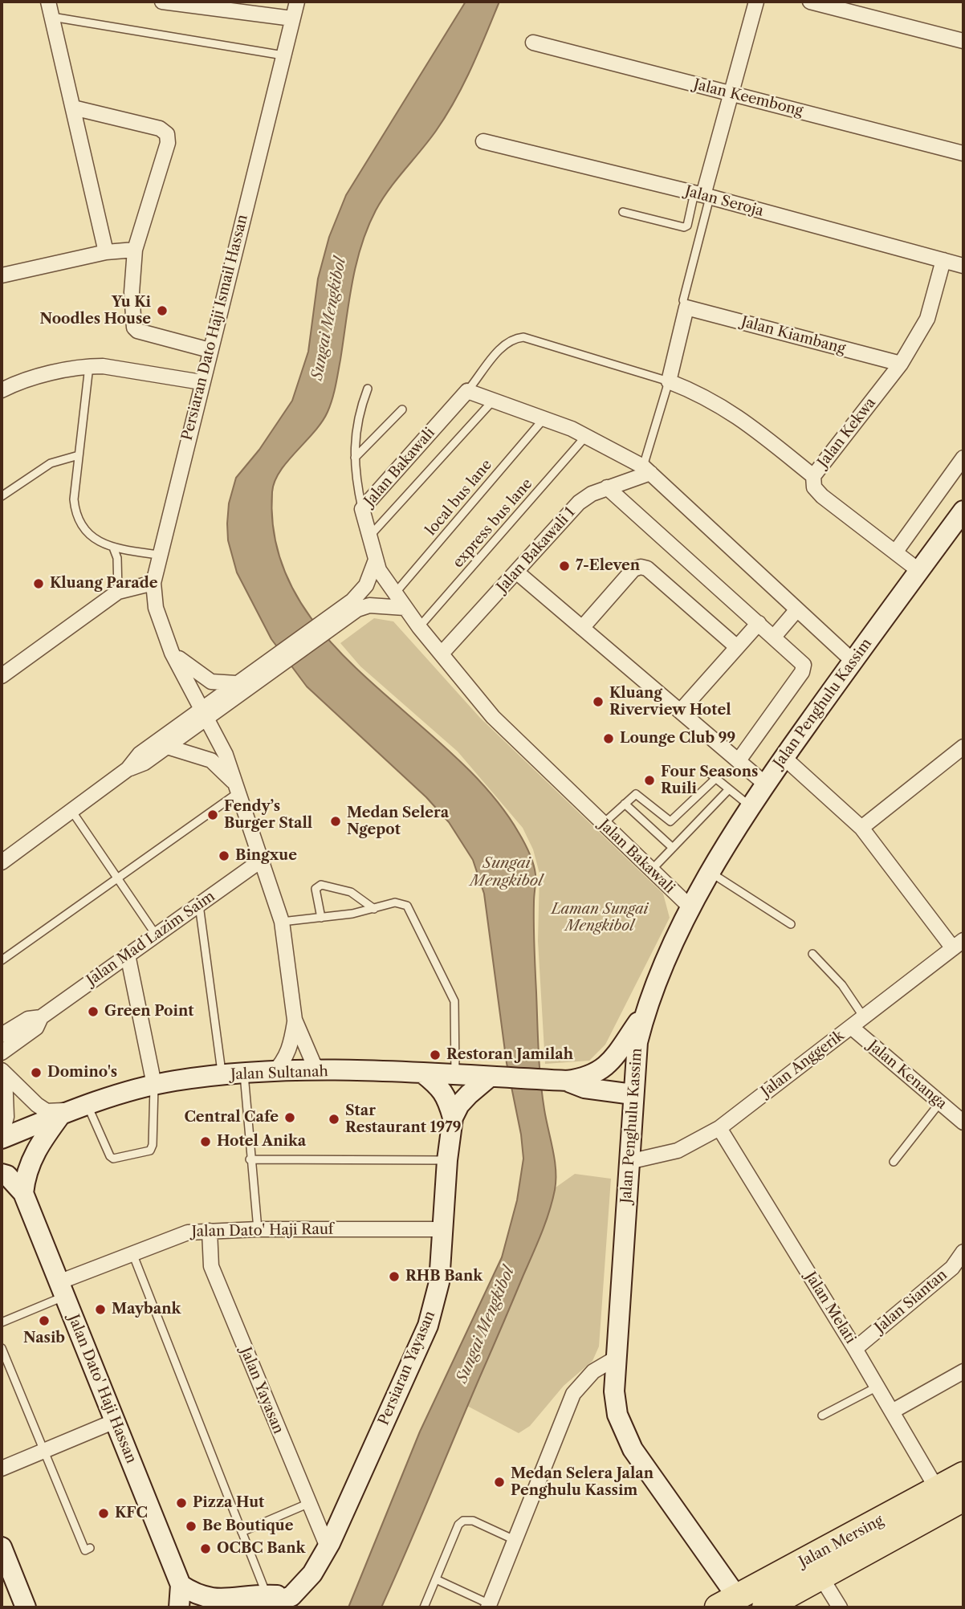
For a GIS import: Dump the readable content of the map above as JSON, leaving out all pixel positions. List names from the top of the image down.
{
  "streets": {
    "highway": ["Jalan Mersing"],
    "street": [
      "Jalan Keembong",
      "Jalan Seroja",
      "Persiaran Dato Haji Ismail Hassan",
      "Jalan Kiambang",
      "Jalan Kekwa",
      "Jalan Bakawali",
      "Jalan Bakawali 1",
      "Jalan Penghulu Kassim",
      "Jalan Mad Lazim Saim",
      "Jalan Anggerik",
      "Jalan Sultanah",
      "Jalan Kenanga",
      "Jalan Dato' Haji Rauf",
      "Jalan Siantan",
      "Jalan Melati",
      "Persiaran Yayasan",
      "Jalan Dato' Haji Hassan",
      "Jalan Yayasan"
    ],
    "lane": ["local bus lane", "express bus lane"]
  },
  "crossings": [
    ["Jalan Seroja", "Jalan Kekwa"],
    ["Persiaran Dato Haji Ismail Hassan", "Jalan Mad Lazim Saim"],
    ["Jalan Kiambang", "Jalan Kekwa"],
    ["Jalan Kekwa", "Jalan Penghulu Kassim"],
    ["Jalan Bakawali", "local bus lane"],
    ["Jalan Bakawali", "express bus lane"],
    ["Jalan Bakawali", "Jalan Bakawali 1"],
    ["Jalan Bakawali", "Jalan Penghulu Kassim"],
    ["Jalan Penghulu Kassim", "Jalan Anggerik"],
    ["Jalan Penghulu Kassim", "Jalan Sultanah"],
    ["Jalan Penghulu Kassim", "Jalan Mersing"],
    ["Jalan Anggerik", "Jalan Kenanga"],
    ["Jalan Anggerik", "Jalan Melati"],
    ["Jalan Sultanah", "Persiaran Yayasan"],
    ["Jalan Dato' Haji Rauf", "Persiaran Yayasan"],
    ["Jalan Dato' Haji Rauf", "Jalan Dato' Haji Hassan"],
    ["Jalan Dato' Haji Rauf", "Jalan Yayasan"],
    ["Jalan Siantan", "Jalan Melati"],
    ["Jalan Melati", "Jalan Mersing"],
    ["Persiaran Yayasan", "Jalan Dato' Haji Hassan"],
    ["Persiaran Yayasan", "Jalan Yayasan"]
  ],
  "water": ["Sungai Mengkibol"],
  "parks": ["Laman Sungai Mengkibol"],
  "places": [
    "Yu Ki Noodles House",
    "7-Eleven",
    "Kluang Parade",
    "Kluang Riverview Hotel",
    "Lounge Club 99",
    "Four Seasons Ruili",
    "Fendy’s Burger Stall",
    "Medan Selera Ngepot",
    "Bingxue",
    "Green Point",
    "Restoran Jamilah",
    "Domino's",
    "Central Cafe",
    "Star Restaurant 1979",
    "Hotel Anika",
    "RHB Bank",
    "Maybank",
    "Nasib",
    "Medan Selera Jalan Penghulu Kassim",
    "Pizza Hut",
    "KFC",
    "Be Boutique",
    "OCBC Bank"
  ]
}
